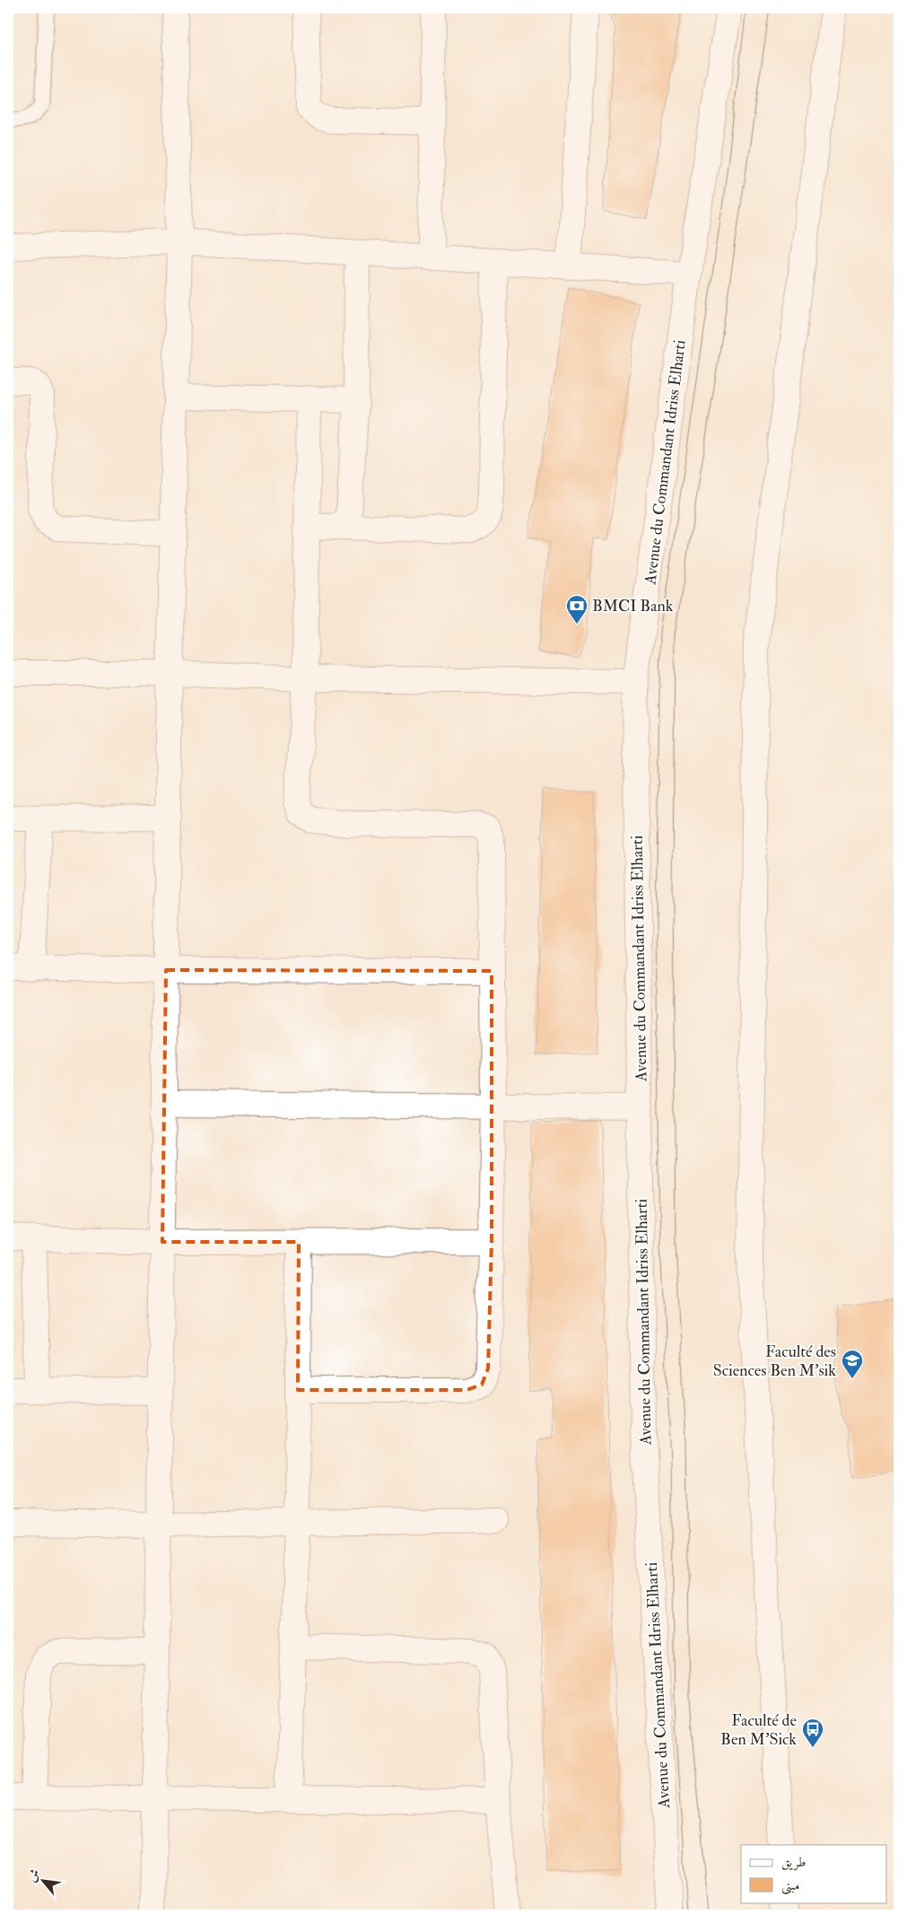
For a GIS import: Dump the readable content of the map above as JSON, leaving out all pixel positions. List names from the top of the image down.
{
  "streets": {
    "street": ["Avenue du Commandant Idriss Elharti"]
  },
  "places": {
    "bank": ["BMCI Bank"],
    "school or university": ["Faculté des Sciences Ben M'sik"],
    "bus stop": ["Faculté de Ben M'Sick"]
  },
  "legend": ["طريق", "مبنى"],
  "north": "top left"
}
